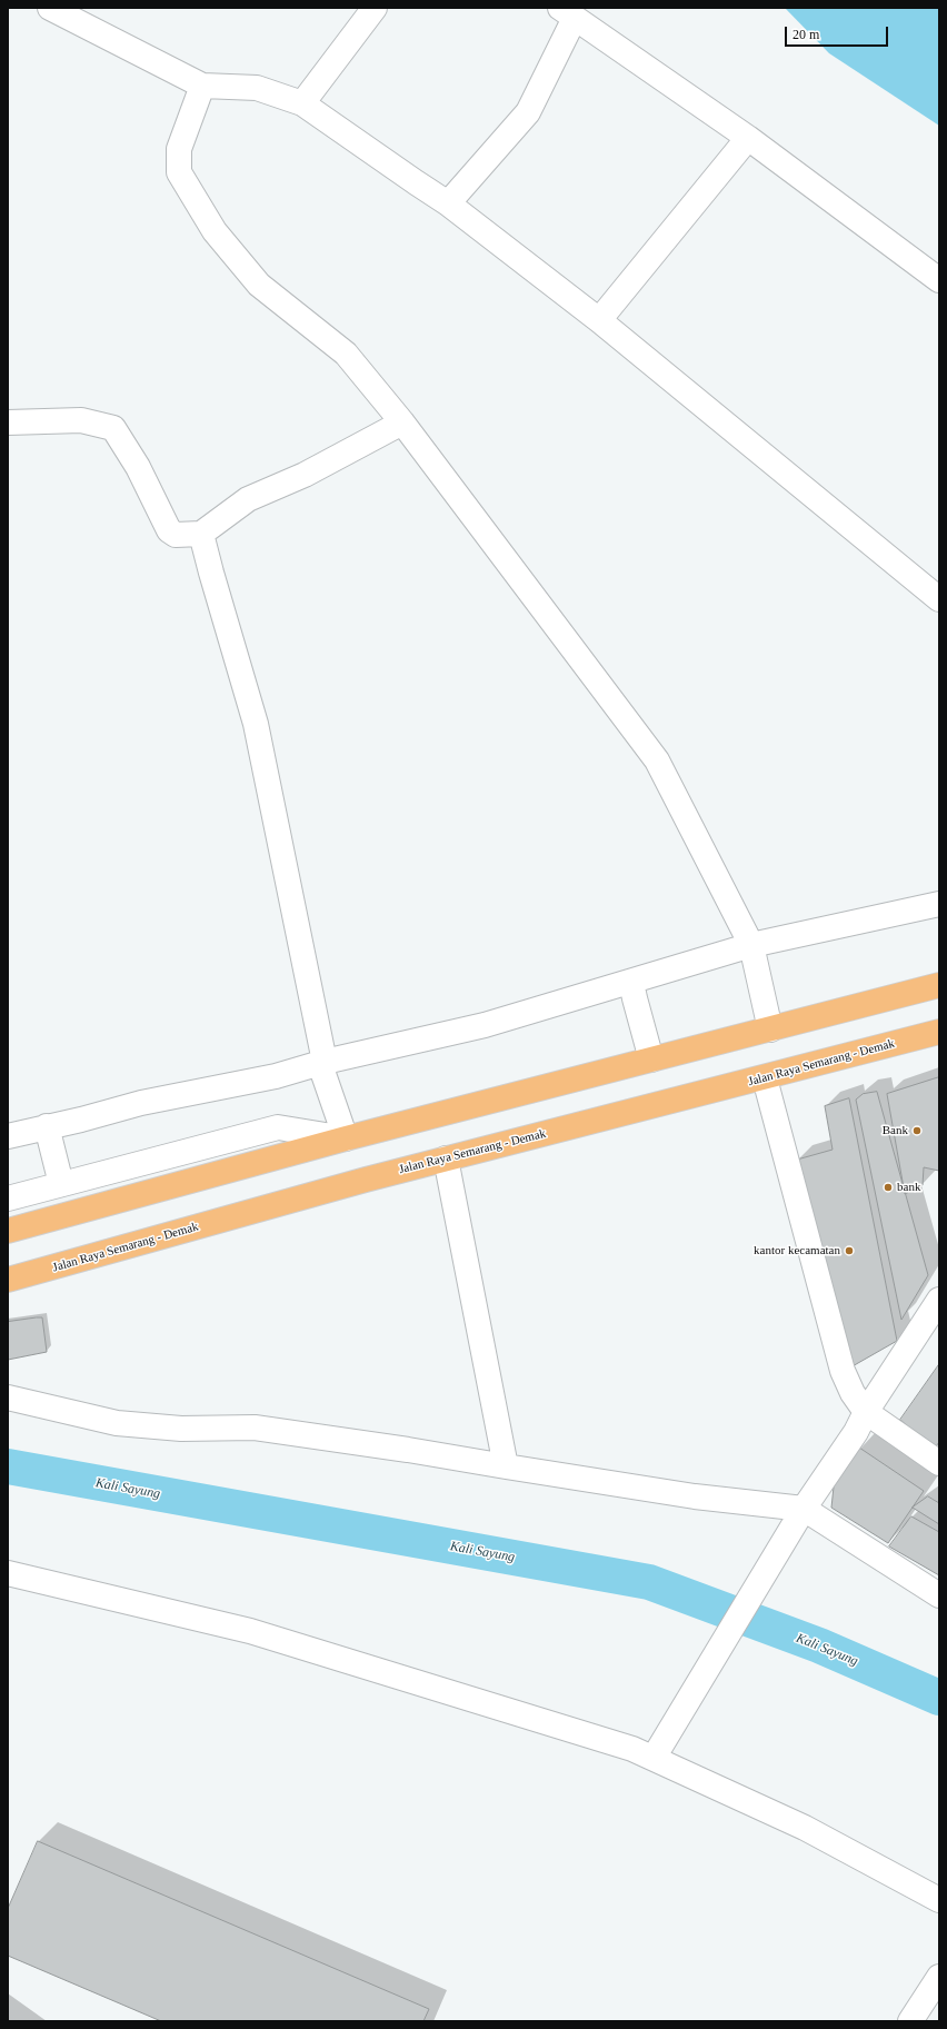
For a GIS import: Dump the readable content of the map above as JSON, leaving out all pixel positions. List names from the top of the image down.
{
  "streets": {
    "highway": ["Jalan Raya Semarang - Demak"]
  },
  "water": ["Kali Sayung"],
  "places": ["Bank", "bank", "kantor kecamatan"],
  "scale_bar": "20 m"
}
